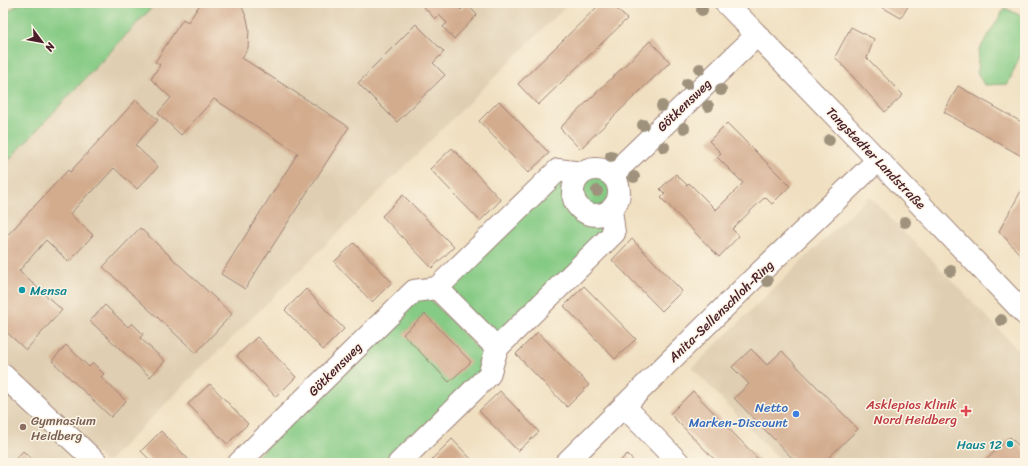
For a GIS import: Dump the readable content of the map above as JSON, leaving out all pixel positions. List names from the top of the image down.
{
  "streets": {
    "street": ["Götkensweg", "Tangstedter Landstraße", "Anita-Sellenschloh-Ring"]
  },
  "crossings": [
    ["Götkensweg", "Tangstedter Landstraße"],
    ["Tangstedter Landstraße", "Anita-Sellenschloh-Ring"]
  ],
  "places": {
    "other": [
      "Mensa",
      "Netto Marken-Discount",
      "Gymnasium Heidberg",
      "Haus 12"
    ],
    "health": ["Asklepios Klinik Nord Heidberg"]
  },
  "north": "bottom right"
}
